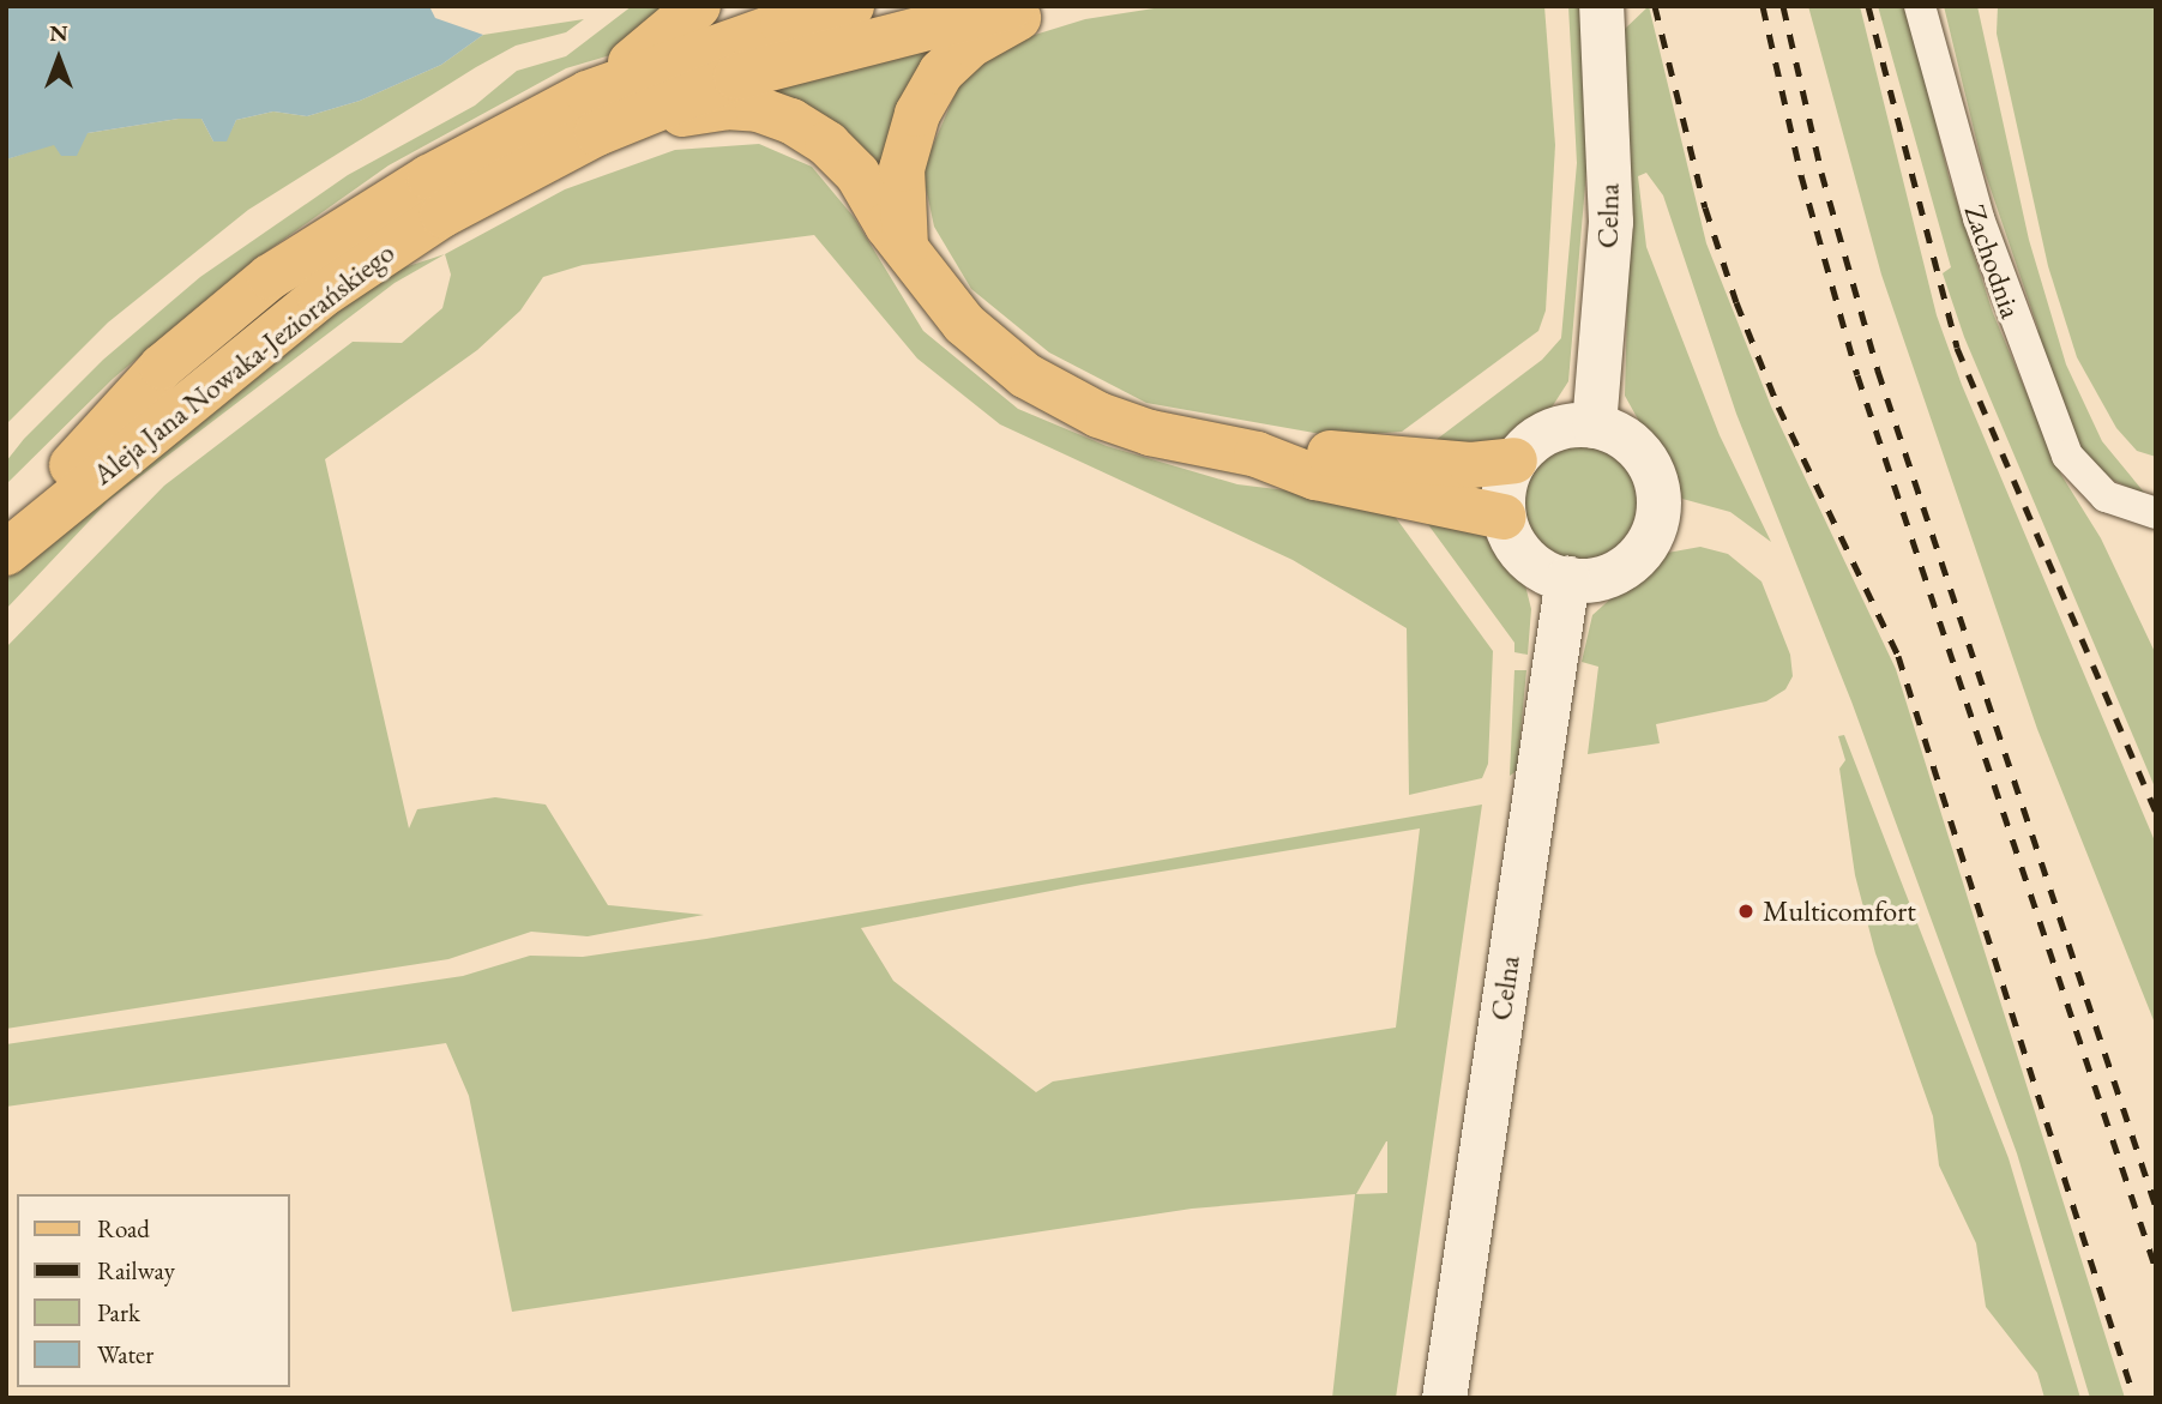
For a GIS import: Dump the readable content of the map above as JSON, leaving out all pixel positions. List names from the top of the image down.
{
  "streets": {
    "main road": ["Aleja Jana Nowaka-Jeziorańskiego"],
    "street": ["Celna", "Zachodnia"]
  },
  "places": ["Multicomfort"],
  "legend": [
    "Road",
    "Railway",
    "Park",
    "Water"
  ],
  "north": "top"
}
